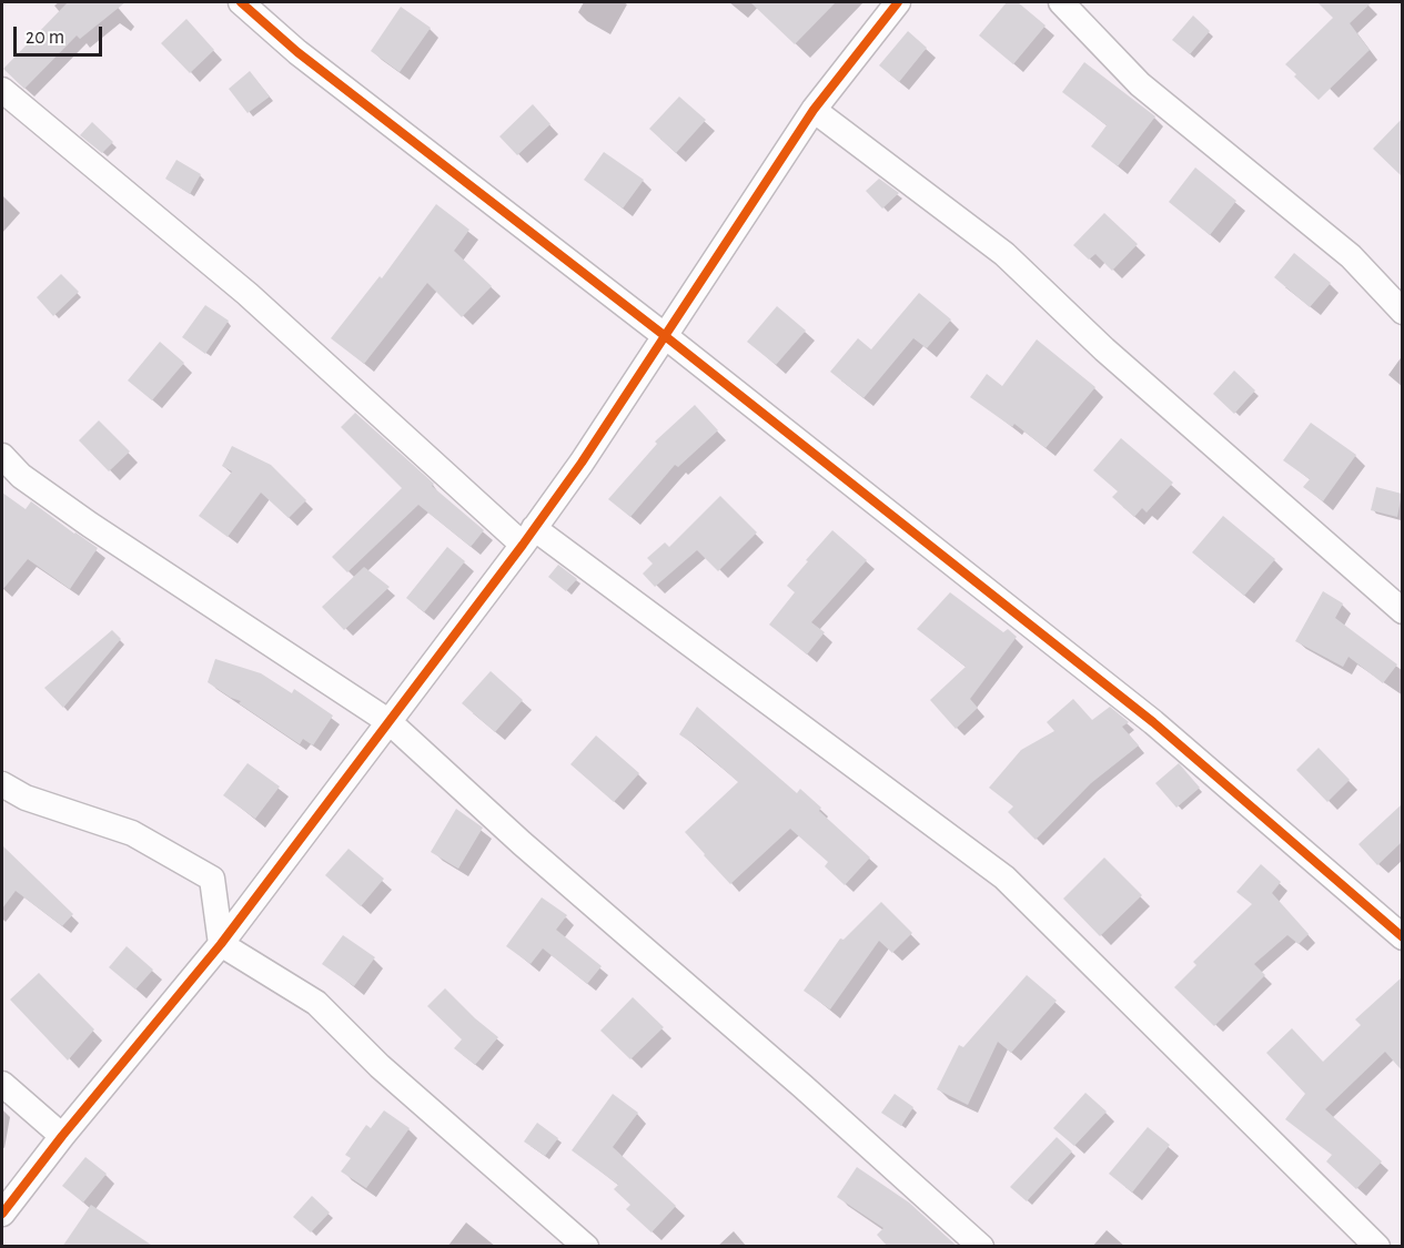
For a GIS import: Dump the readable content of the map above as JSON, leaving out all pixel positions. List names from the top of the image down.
{
  "scale_bar": "20 m"
}
